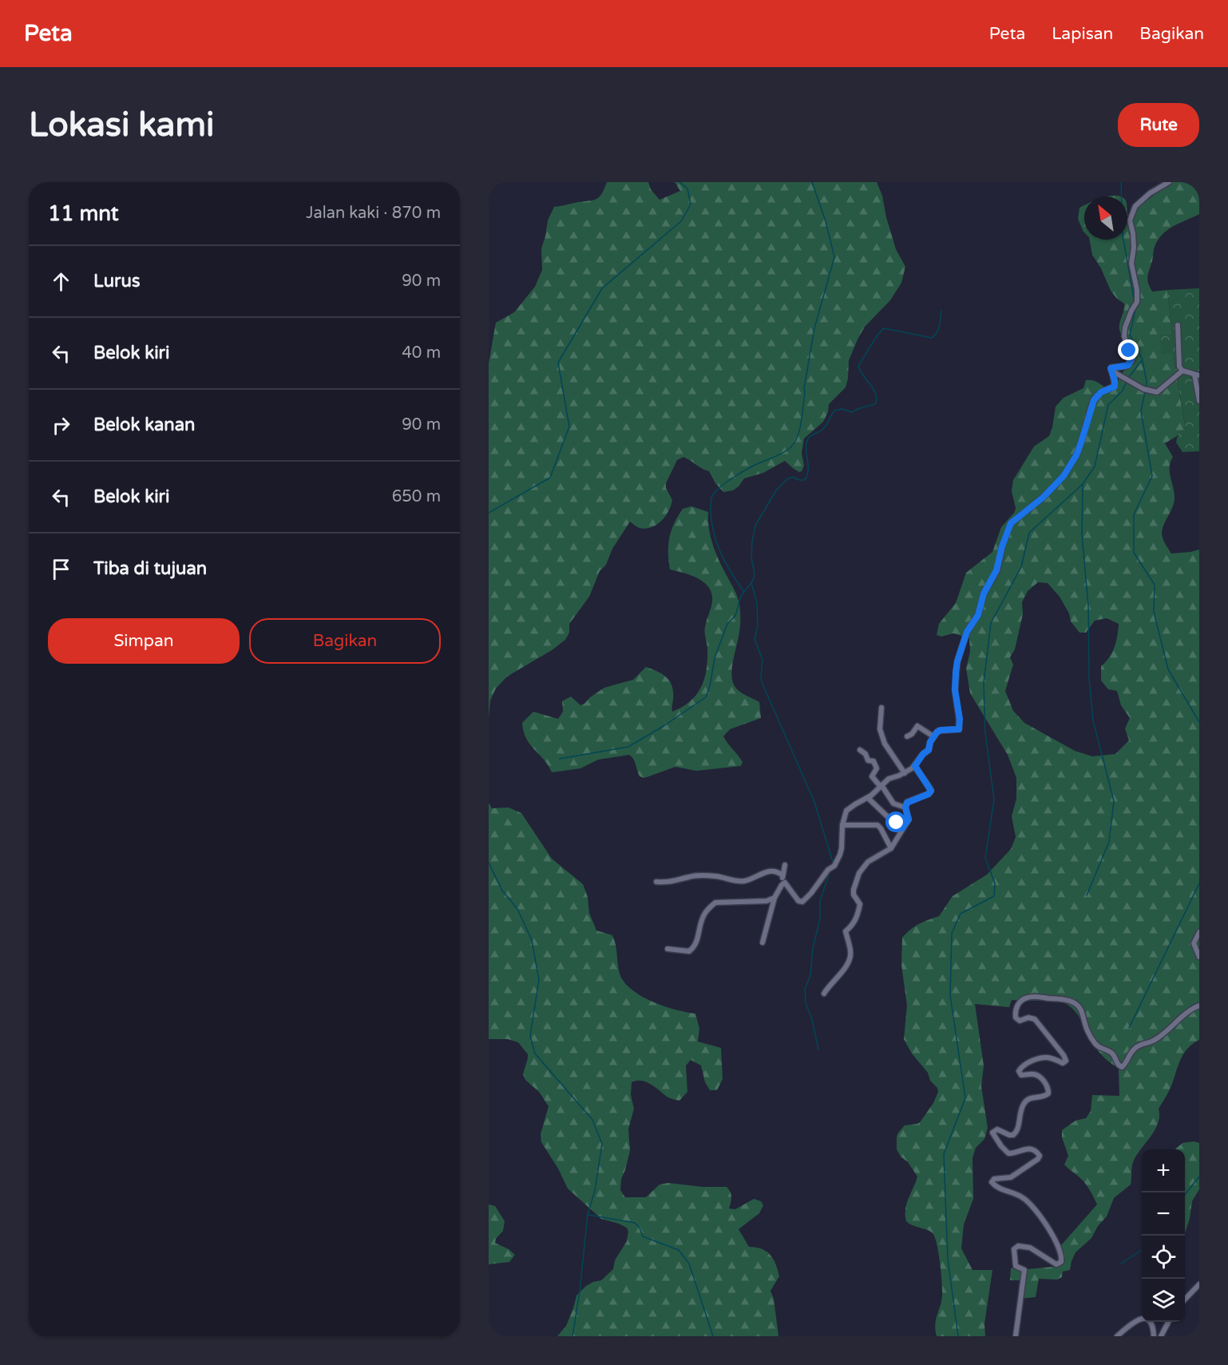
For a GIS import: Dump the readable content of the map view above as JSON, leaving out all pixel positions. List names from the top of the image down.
{
  "north": "top left",
  "page": {
    "header": "Peta",
    "nav": ["Peta", "Lapisan", "Bagikan"],
    "buttons": [
      "Rute",
      ["Simpan", "Bagikan"]
    ],
    "title": "Lokasi kami",
    "heading": ["11 mnt", "Jalan kaki · 870 m"],
    "list": [
      ["Lurus", "90 m"],
      ["Belok kiri", "40 m"],
      ["Belok kanan", "90 m"],
      ["Belok kiri", "650 m"],
      "Tiba di tujuan"
    ],
    "map_buttons": ["+", "−"]
  }
}
